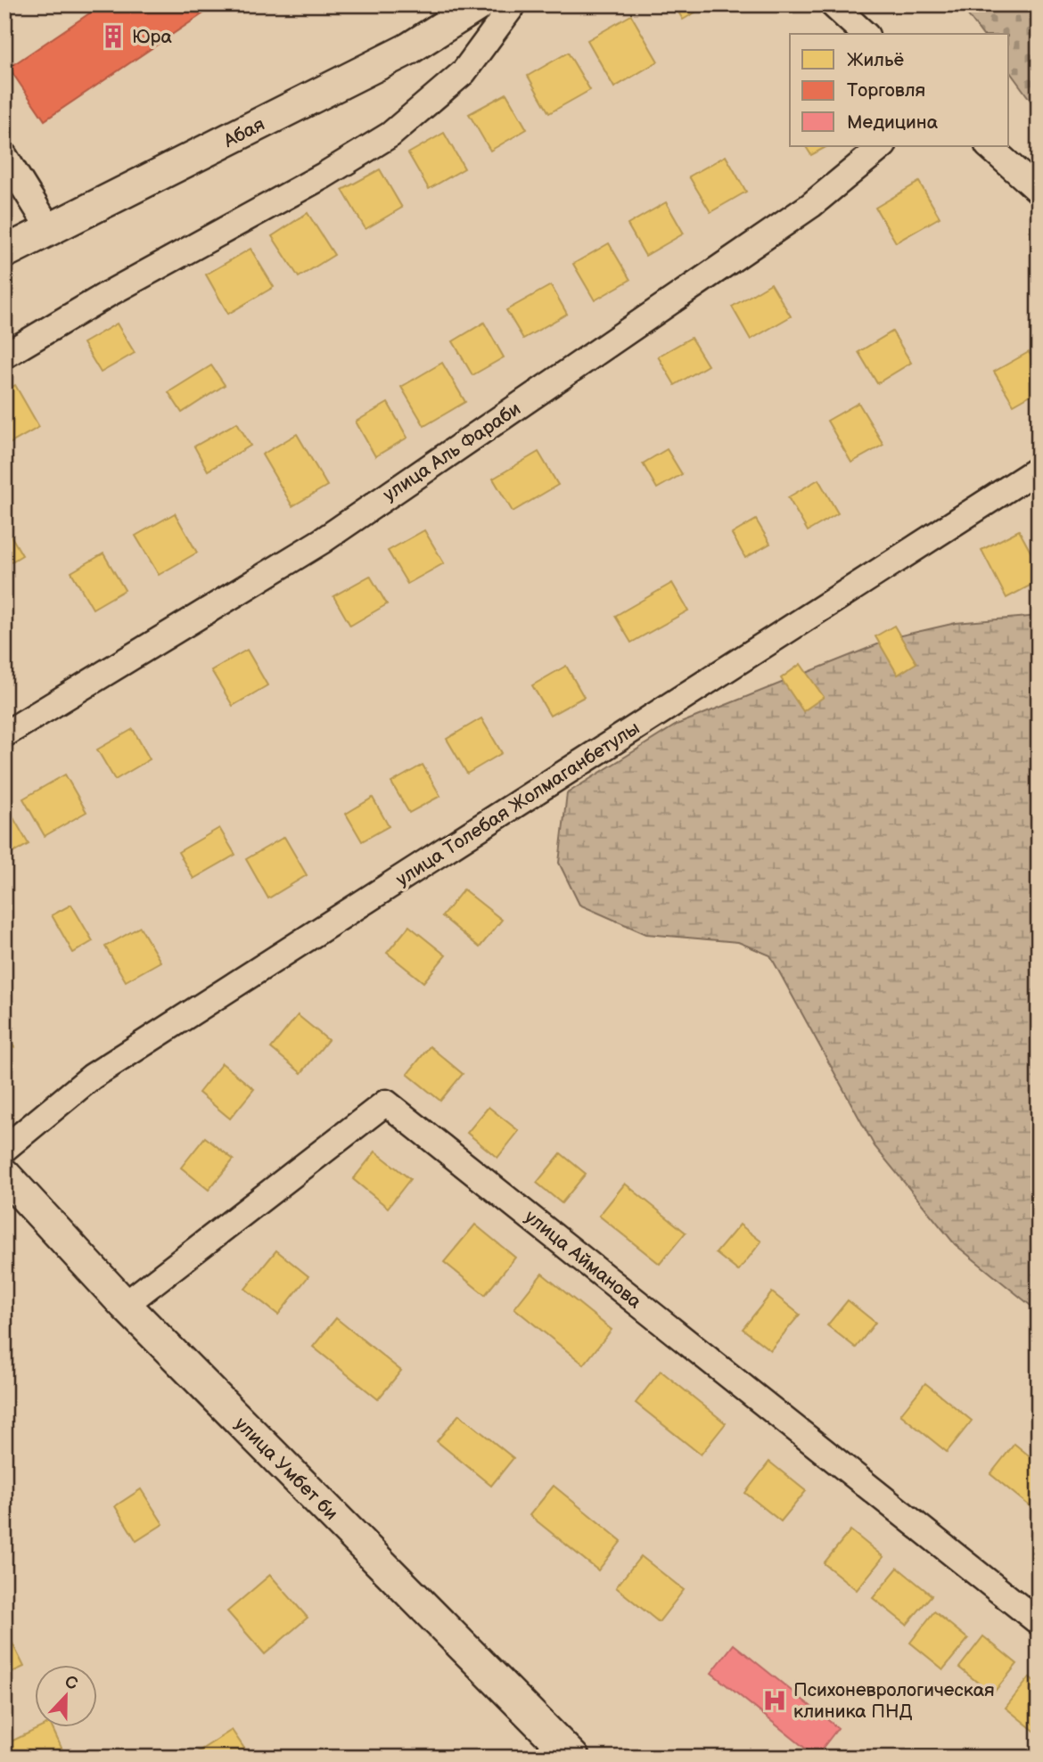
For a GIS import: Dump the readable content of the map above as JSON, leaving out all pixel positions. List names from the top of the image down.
{
  "streets": {
    "street": [
      "Абая",
      "улица Аль Фараби",
      "улица Толебая Жолмаганбетулы",
      "улица Айманова",
      "улица Умбет би"
    ]
  },
  "crossings": [
    ["улица Айманова", "улица Умбет би"]
  ],
  "places": {
    "building": ["Юра"],
    "hospital": ["Психоневрологическая клиника ПНД"]
  },
  "legend": ["Жильё", "Торговля", "Медицина"],
  "north": "top"
}
